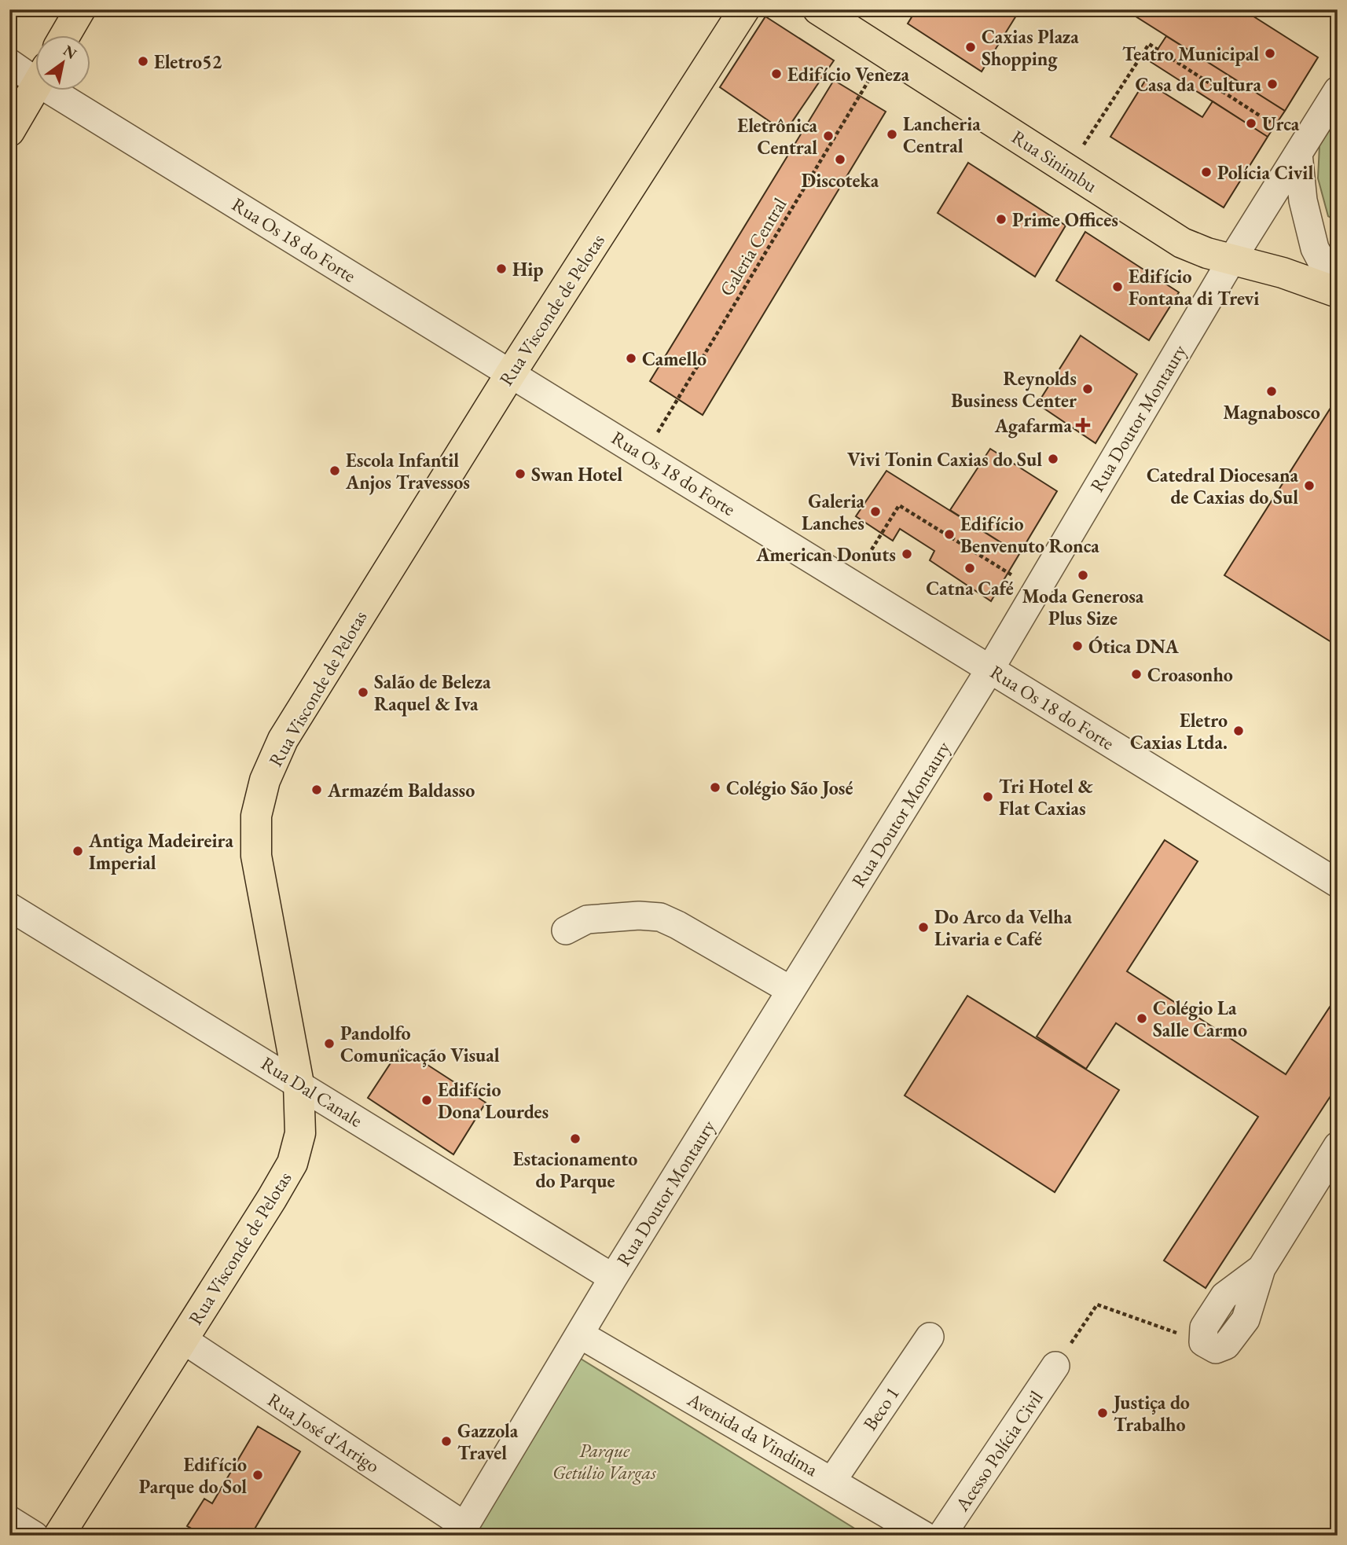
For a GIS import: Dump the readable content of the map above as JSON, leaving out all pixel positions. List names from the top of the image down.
{
  "streets": {
    "main road": ["Rua Sinimbu", "Rua Visconde de Pelotas"],
    "street": [
      "Rua Os 18 do Forte",
      "Rua Doutor Montaury",
      "Rua Dal Canale",
      "Beco 1",
      "Rua José d'Arrigo",
      "Avenida da Vindima",
      "Acesso Polícia Civil"
    ],
    "path": ["Galeria Central"]
  },
  "crossings": [
    ["Rua Sinimbu", "Galeria Central"],
    ["Rua Sinimbu", "Rua Doutor Montaury"],
    ["Rua Os 18 do Forte", "Galeria Central"],
    ["Rua Os 18 do Forte", "Rua Visconde de Pelotas"],
    ["Rua Os 18 do Forte", "Rua Doutor Montaury"],
    ["Rua Visconde de Pelotas", "Rua Dal Canale"],
    ["Rua Visconde de Pelotas", "Rua José d'Arrigo"],
    ["Rua Doutor Montaury", "Rua Dal Canale"],
    ["Rua Doutor Montaury", "Rua José d'Arrigo"],
    ["Rua Doutor Montaury", "Avenida da Vindima"],
    ["Beco 1", "Avenida da Vindima"]
  ],
  "parks": ["Parque Getúlio Vargas"],
  "places": {
    "other": [
      "Caxias Plaza Shopping",
      "Teatro Municipal",
      "Eletro52",
      "Edifício Veneza",
      "Casa da Cultura",
      "Urca",
      "Lancheria Central",
      "Eletrônica Central",
      "Discoteka",
      "Polícia Civil",
      "Prime Offices",
      "Hip",
      "Edifício Fontana di Trevi",
      "Camello",
      "Reynolds Business Center",
      "Magnabosco",
      "Vivi Tonin Caxias do Sul",
      "Escola Infantil Anjos Travessos",
      "Swan Hotel",
      "Catedral Diocesana de Caxias do Sul",
      "Galeria Lanches",
      "Edifício Benvenuto Ronca",
      "American Donuts",
      "Catna Café",
      "Moda Generosa Plus Size",
      "Ótica DNA",
      "Croasonho",
      "Salão de Beleza Raquel & Iva",
      "Eletro Caxias Ltda.",
      "Colégio São José",
      "Armazém Baldasso",
      "Tri Hotel & Flat Caxias",
      "Antiga Madeireira Imperial",
      "Do Arco da Velha Livaria e Café",
      "Colégio La Salle Carmo",
      "Pandolfo Comunicação Visual",
      "Edifício Dona Lourdes",
      "Estacionamento do Parque",
      "Justiça do Trabalho",
      "Gazzola Travel",
      "Edifício Parque do Sol"
    ],
    "health": ["Agafarma"]
  },
  "north": "top right"
}
